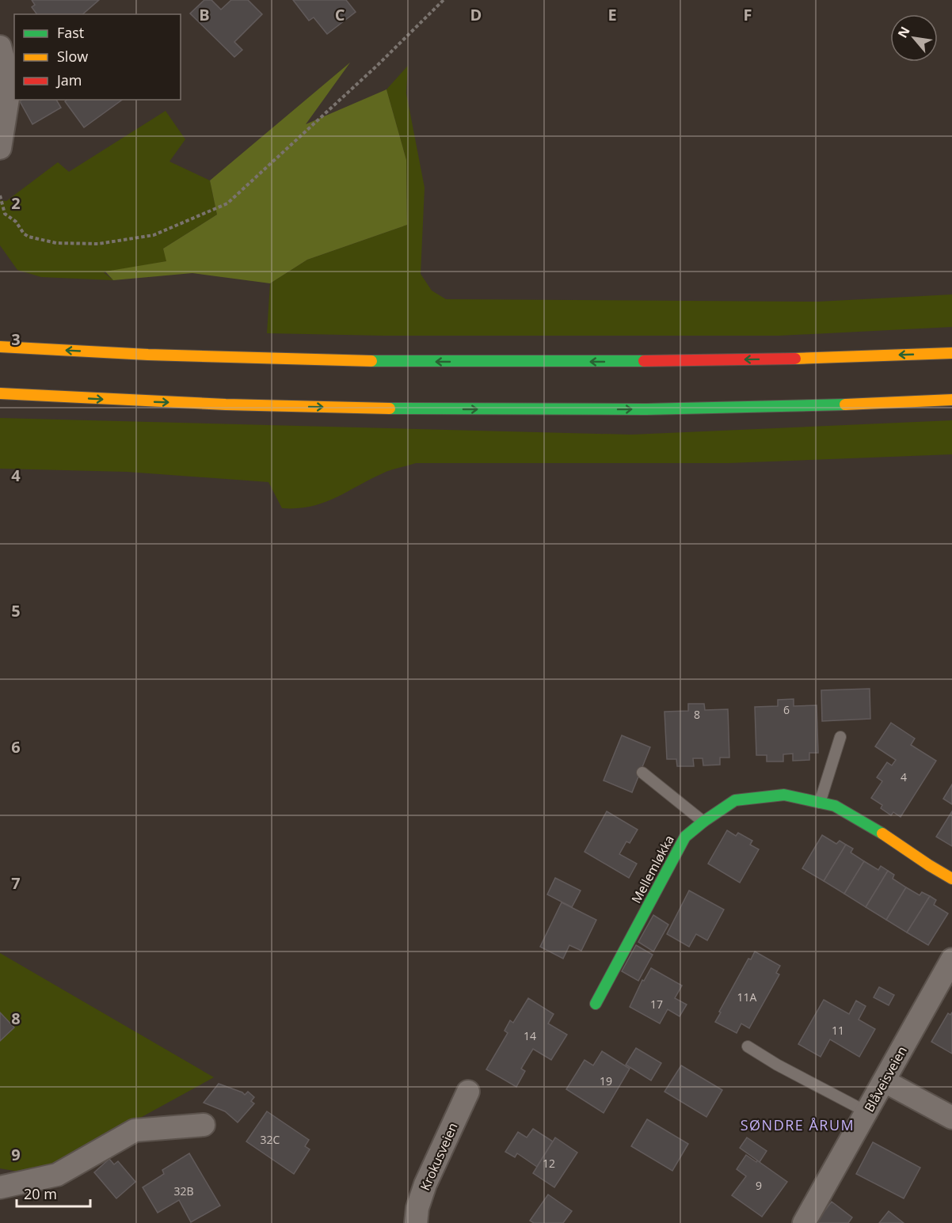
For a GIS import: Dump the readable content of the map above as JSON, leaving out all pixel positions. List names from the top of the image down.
{
  "streets": {
    "main road": ["Mellemløkka"],
    "street": ["Blåveisveien", "Krokusveien"]
  },
  "districts": ["SØNDRE ÅRUM"],
  "house_numbers": [
    "6",
    "8",
    "4",
    "11A",
    "17",
    "11",
    "14",
    "19",
    "32C",
    "12",
    "9",
    "32B"
  ],
  "legend": ["Fast", "Slow", "Jam"],
  "scale_bar": "20 m",
  "north": "top left",
  "grid": {
    "columns": [
      "B",
      "C",
      "D",
      "E",
      "F"
    ],
    "rows": [
      "2",
      "3",
      "4",
      "5",
      "6",
      "7",
      "8",
      "9"
    ]
  }
}
